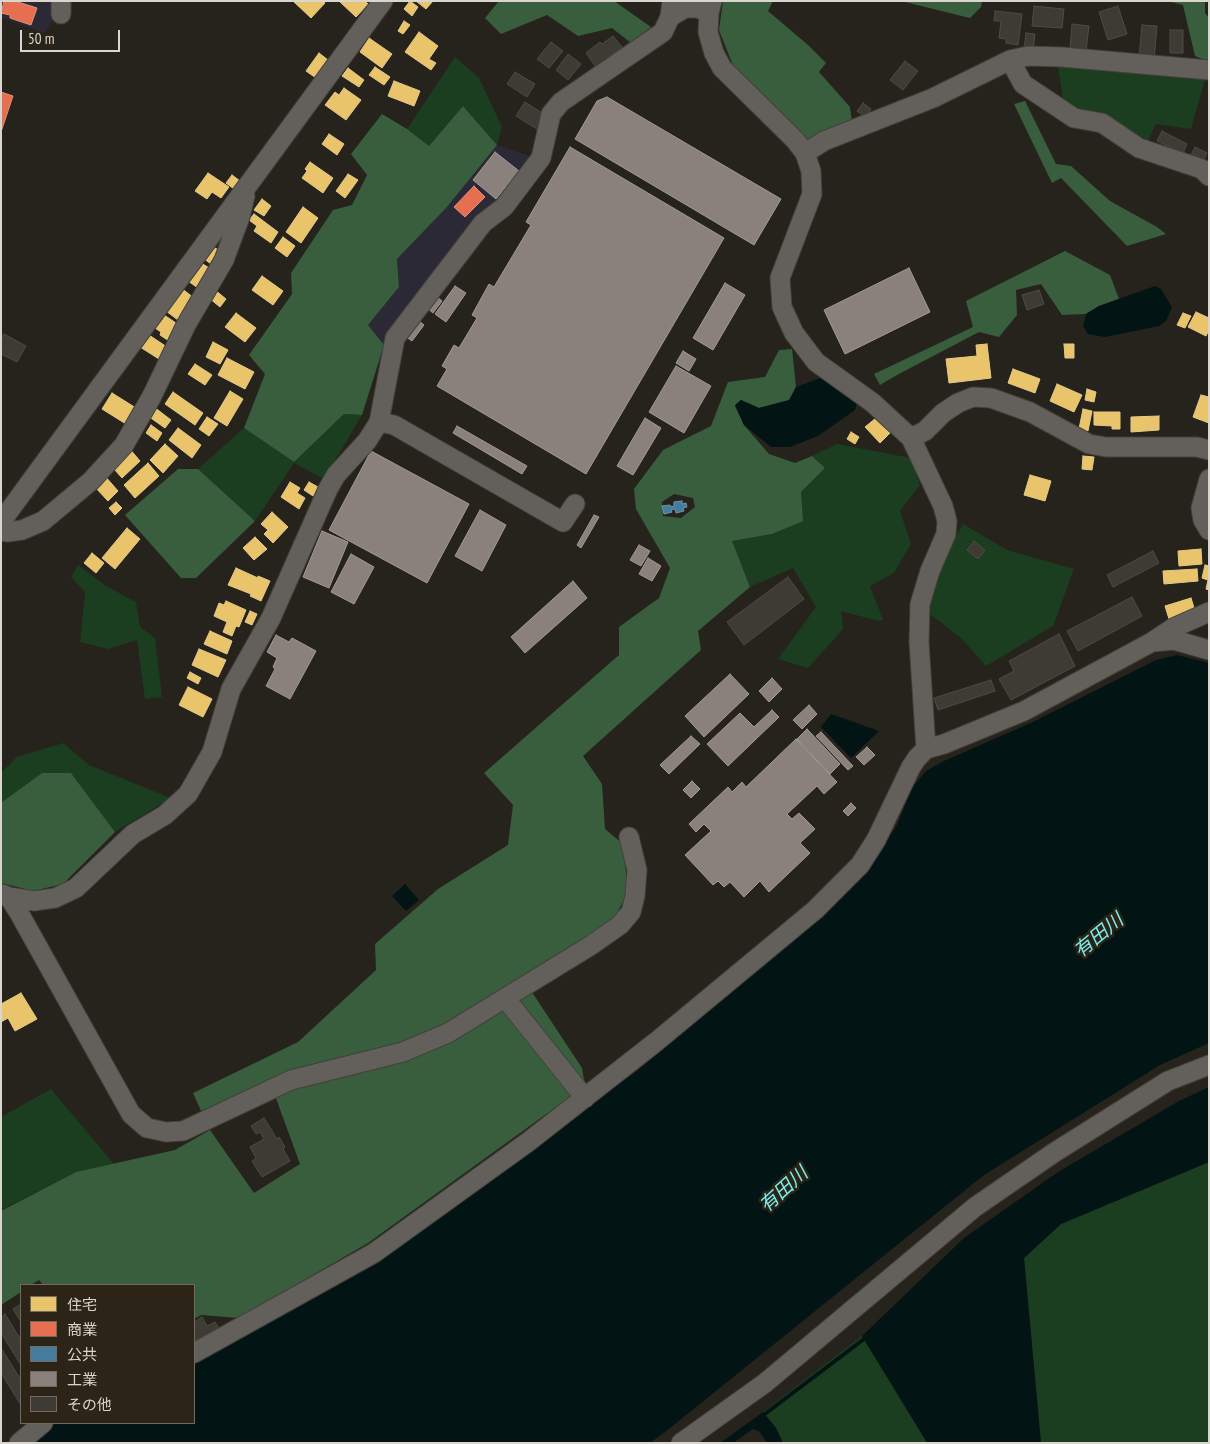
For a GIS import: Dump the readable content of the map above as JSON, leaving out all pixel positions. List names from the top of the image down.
{
  "water": ["有田川"],
  "legend": [
    "住宅",
    "商業",
    "公共",
    "工業",
    "その他"
  ],
  "scale_bar": "50 m"
}
